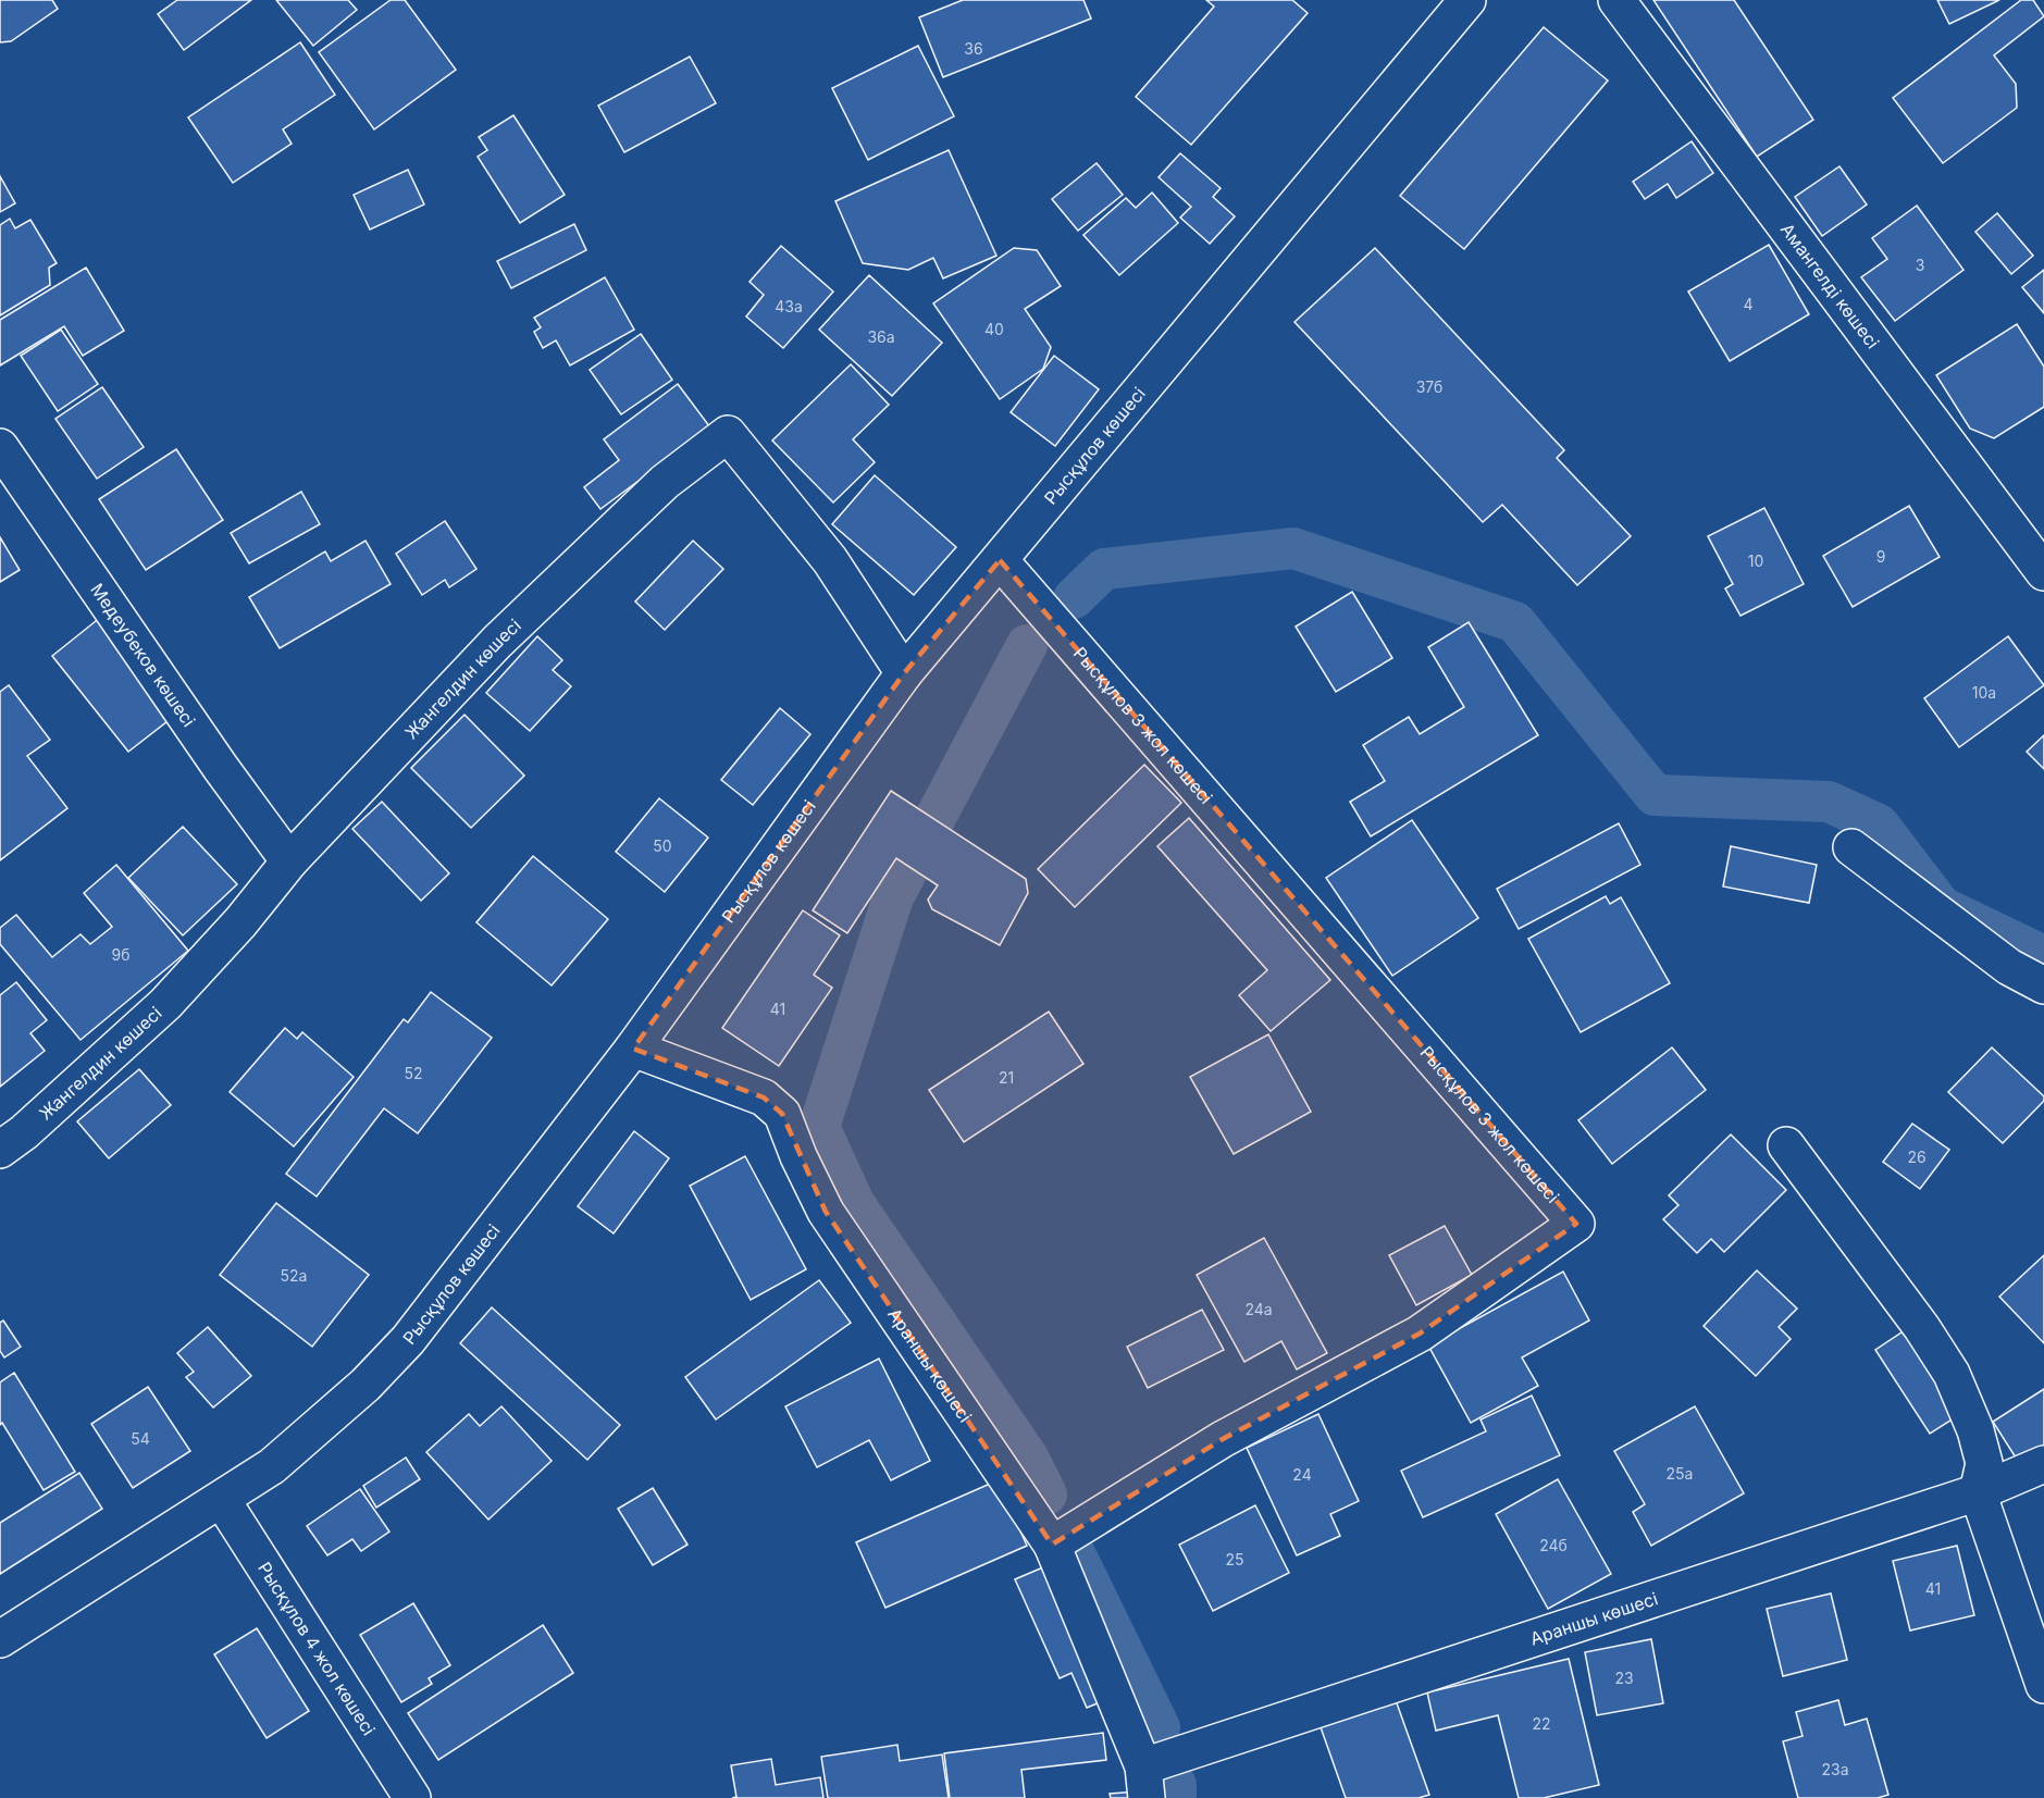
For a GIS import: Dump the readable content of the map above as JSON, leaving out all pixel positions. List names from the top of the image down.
{
  "streets": {
    "street": [
      "Амангелді көшесі",
      "Рысқұлов көшесі",
      "Медеубеков көшесі",
      "Жангелдин көшесі",
      "Рысқұлов 3 жол көшесі",
      "Араншы көшесі",
      "Рысқұлов 4 жол көшесі"
    ]
  },
  "crossings": [
    ["Рысқұлов көшесі", "Жангелдин көшесі"],
    ["Рысқұлов көшесі", "Рысқұлов 3 жол көшесі"],
    ["Рысқұлов көшесі", "Араншы көшесі"],
    ["Рысқұлов көшесі", "Рысқұлов 4 жол көшесі"],
    ["Медеубеков көшесі", "Жангелдин көшесі"],
    ["Рысқұлов 3 жол көшесі", "Араншы көшесі"]
  ],
  "house_numbers": [
    "36",
    "3",
    "4",
    "43а",
    "40",
    "36а",
    "37б",
    "9",
    "10",
    "10а",
    "50",
    "9б",
    "41",
    "52",
    "21",
    "26",
    "52а",
    "24а",
    "54",
    "25а",
    "24",
    "24б",
    "25",
    "41",
    "23",
    "22",
    "23а"
  ]
}
